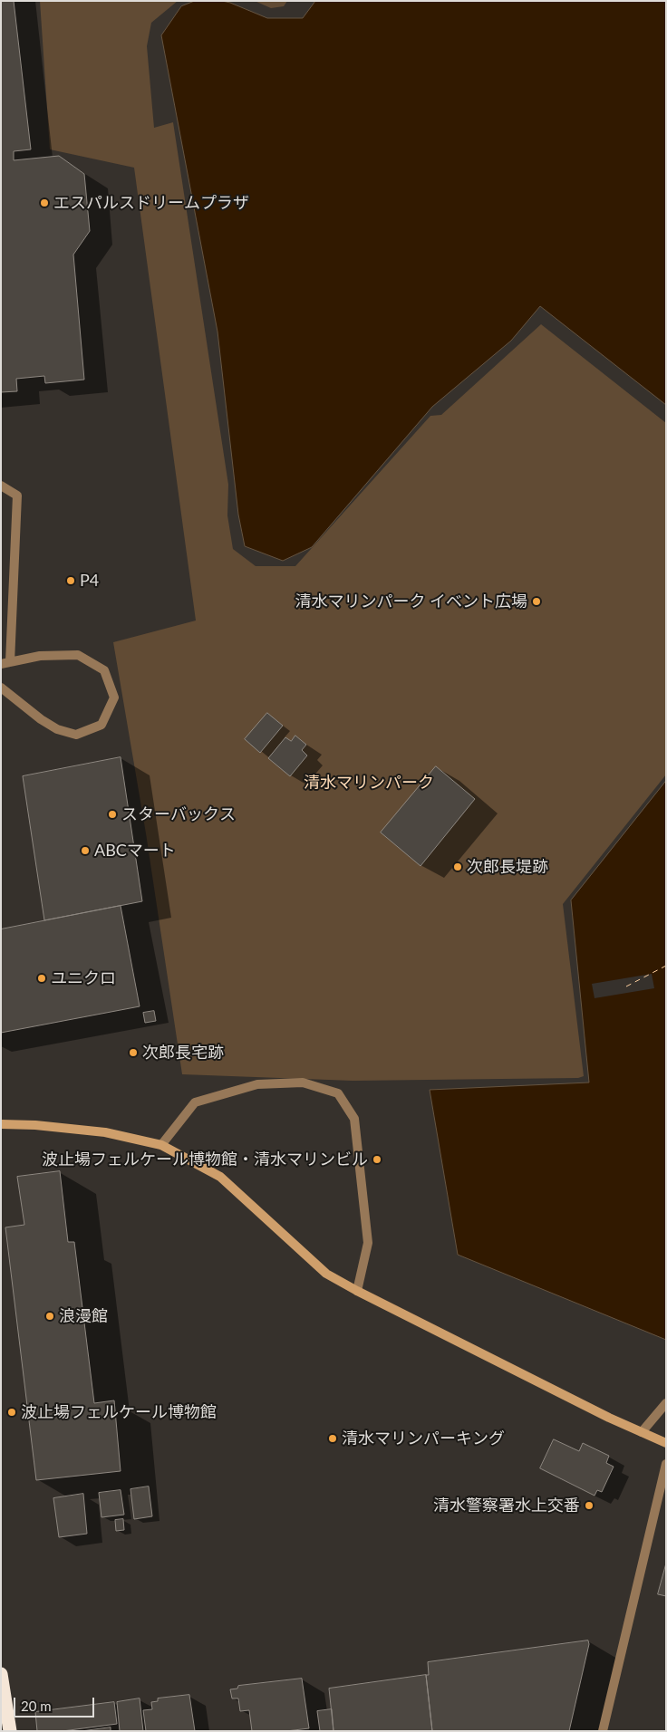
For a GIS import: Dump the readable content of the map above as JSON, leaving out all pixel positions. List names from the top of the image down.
{
  "parks": ["清水マリンパーク"],
  "places": [
    "エスパルスドリームプラザ",
    "P4",
    "清水マリンパーク イベント広場",
    "スターバックス",
    "ABCマート",
    "次郎長堤跡",
    "ユニクロ",
    "次郎長宅跡",
    "波止場フェルケール博物館・清水マリンビル",
    "浪漫館",
    "波止場フェルケール博物館",
    "清水マリンパーキング",
    "清水警察署水上交番"
  ],
  "scale_bar": "20 m"
}
